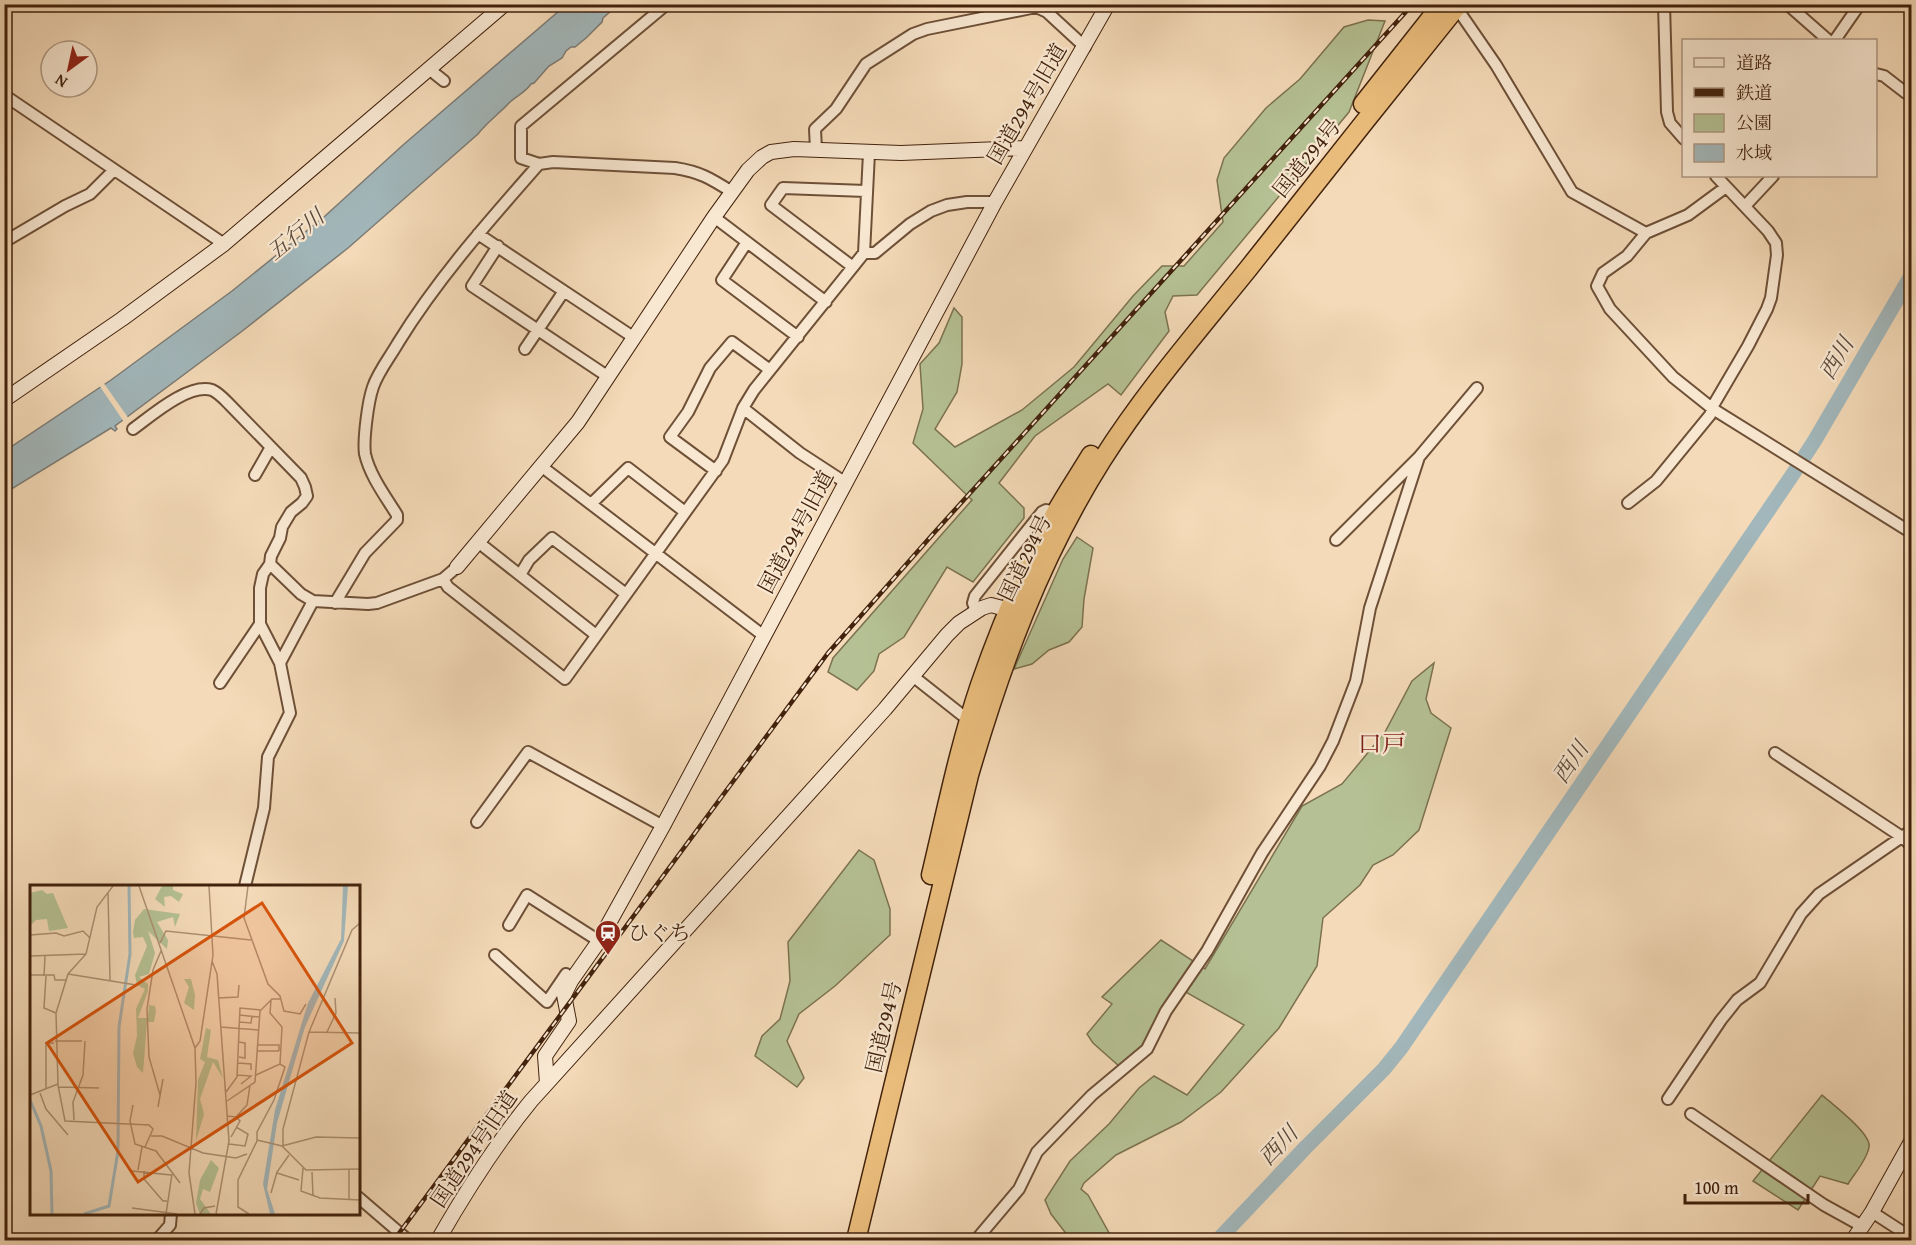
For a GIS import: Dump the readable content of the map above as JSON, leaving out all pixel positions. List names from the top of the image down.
{
  "streets": {
    "highway": ["国道294号"],
    "street": ["国道294号旧道"]
  },
  "crossings": [
    ["国道294号旧道", "国道294号"]
  ],
  "districts": ["口戸"],
  "water": ["五行川", "西川"],
  "places": {
    "station": ["ひぐち"]
  },
  "legend": [
    "道路",
    "鉄道",
    "公園",
    "水域"
  ],
  "scale_bar": "100 m",
  "north": "bottom left"
}
